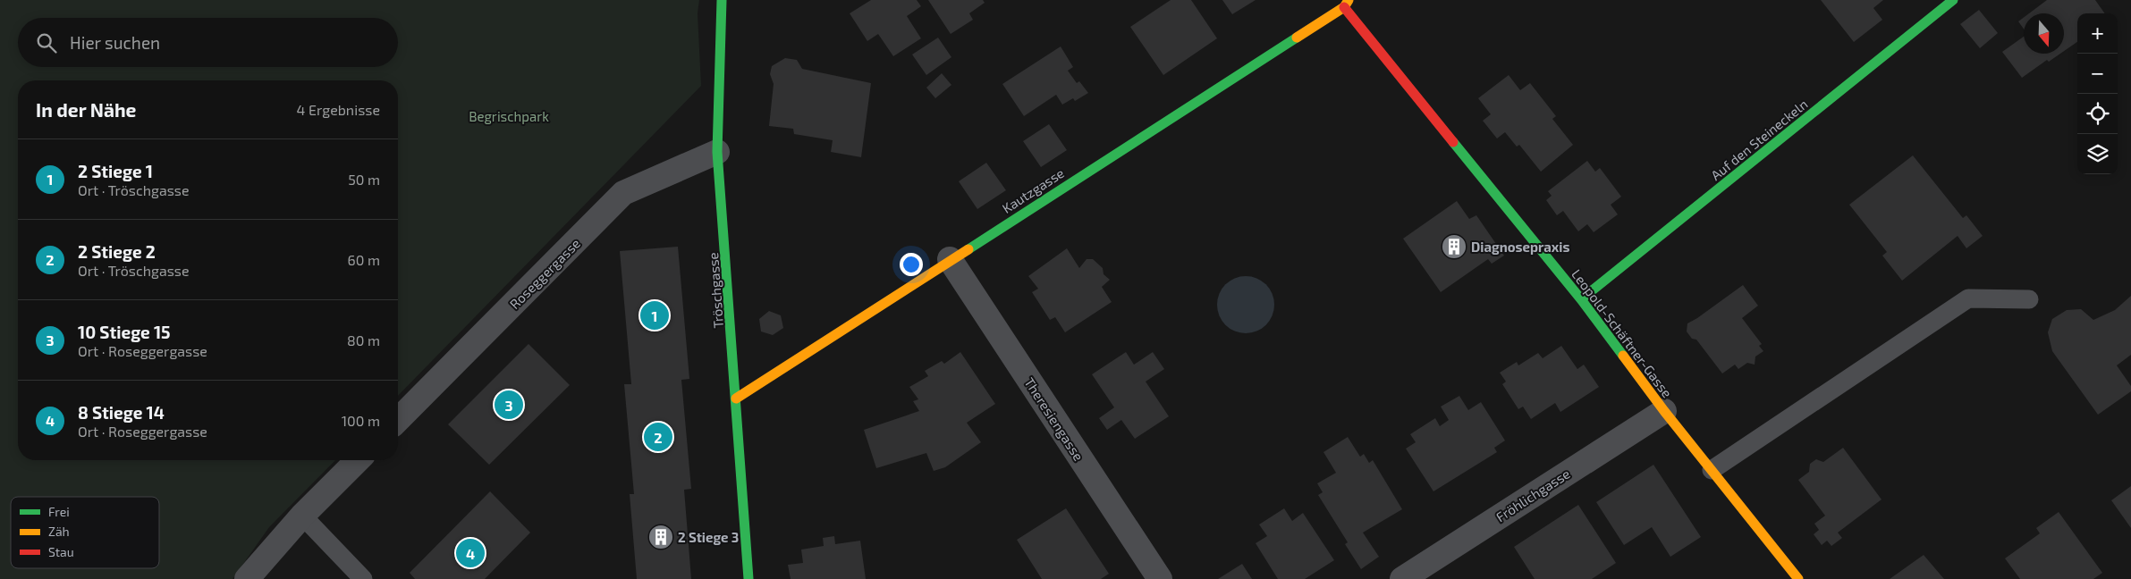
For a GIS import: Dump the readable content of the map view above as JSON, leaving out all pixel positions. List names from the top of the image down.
{
  "streets": {
    "street": [
      "Auf den Steineckeln",
      "Kautzgasse",
      "Roseggergasse",
      "Tröschgasse",
      "Leopold-Schäftner-Gasse",
      "Theresiengasse",
      "Fröhlichgasse"
    ]
  },
  "crossings": [
    ["Auf den Steineckeln", "Leopold-Schäftner-Gasse"],
    ["Kautzgasse", "Tröschgasse"],
    ["Kautzgasse", "Leopold-Schäftner-Gasse"],
    ["Kautzgasse", "Theresiengasse"],
    ["Roseggergasse", "Tröschgasse"],
    ["Leopold-Schäftner-Gasse", "Fröhlichgasse"]
  ],
  "parks": ["Begrischpark"],
  "places": {
    "building": ["Diagnosepraxis", "2 Stiege 3"]
  },
  "legend": ["Frei", "Zäh", "Stau"],
  "north": "bottom",
  "page": {
    "map_buttons": ["+", "−"],
    "search": "Hier suchen",
    "heading": ["In der Nähe", "4 Ergebnisse"],
    "list": [
      {
        "mark": "1",
        "name": "2 Stiege 1",
        "note": "Ort · Tröschgasse",
        "value": "50 m"
      },
      {
        "mark": "2",
        "name": "2 Stiege 2",
        "note": "Ort · Tröschgasse",
        "value": "60 m"
      },
      {
        "mark": "3",
        "name": "10 Stiege 15",
        "note": "Ort · Roseggergasse",
        "value": "80 m"
      },
      {
        "mark": "4",
        "name": "8 Stiege 14",
        "note": "Ort · Roseggergasse",
        "value": "100 m"
      }
    ],
    "pins": [
      "1",
      "3",
      "2",
      "4"
    ]
  }
}
